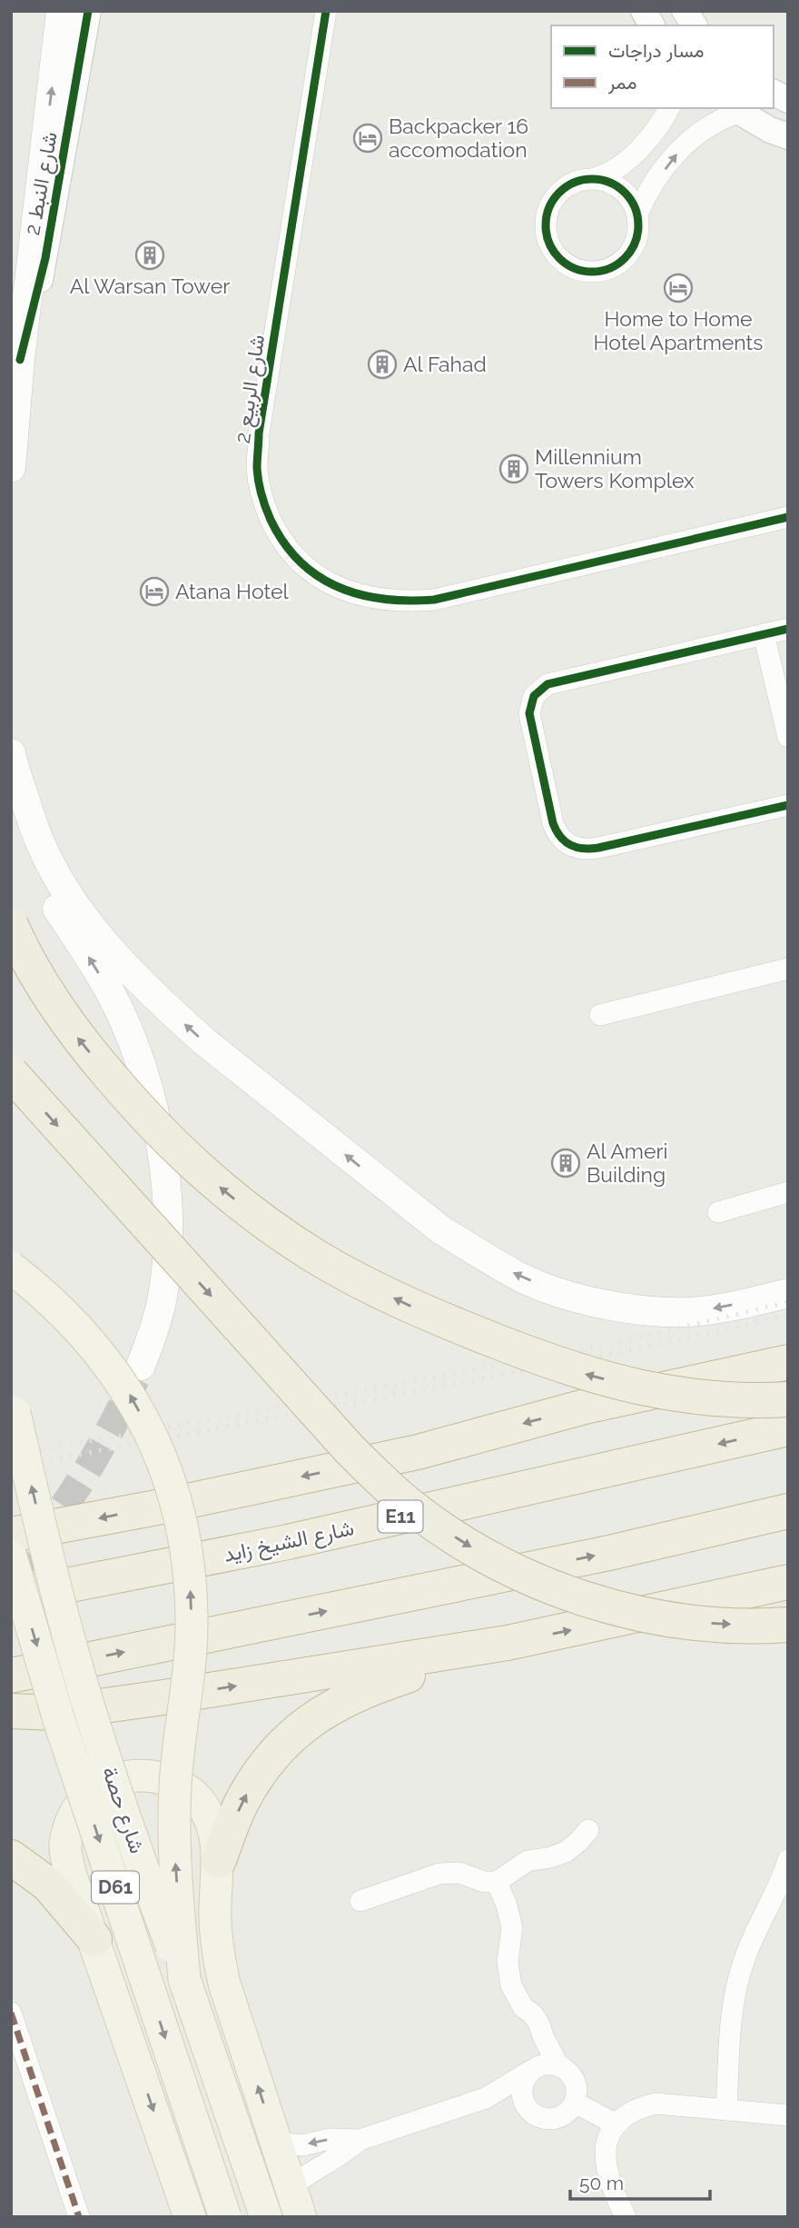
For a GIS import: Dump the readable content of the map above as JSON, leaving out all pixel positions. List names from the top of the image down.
{
  "streets": {
    "highway": ["E11", "شارع الشيخ زايد"],
    "main road": ["شارع حصة", "D61"],
    "street": ["شارع النبط 2", "شارع الربيع 2"]
  },
  "places": {
    "hotel": ["Backpacker 16 accomodation", "Home to Home Hotel Apartments", "Atana Hotel"],
    "building": [
      "Al Warsan Tower",
      "Al Fahad",
      "Millennium Towers Komplex",
      "Al Ameri Building"
    ]
  },
  "legend": ["مسار دراجات", "ممر"],
  "scale_bar": "50 m"
}
